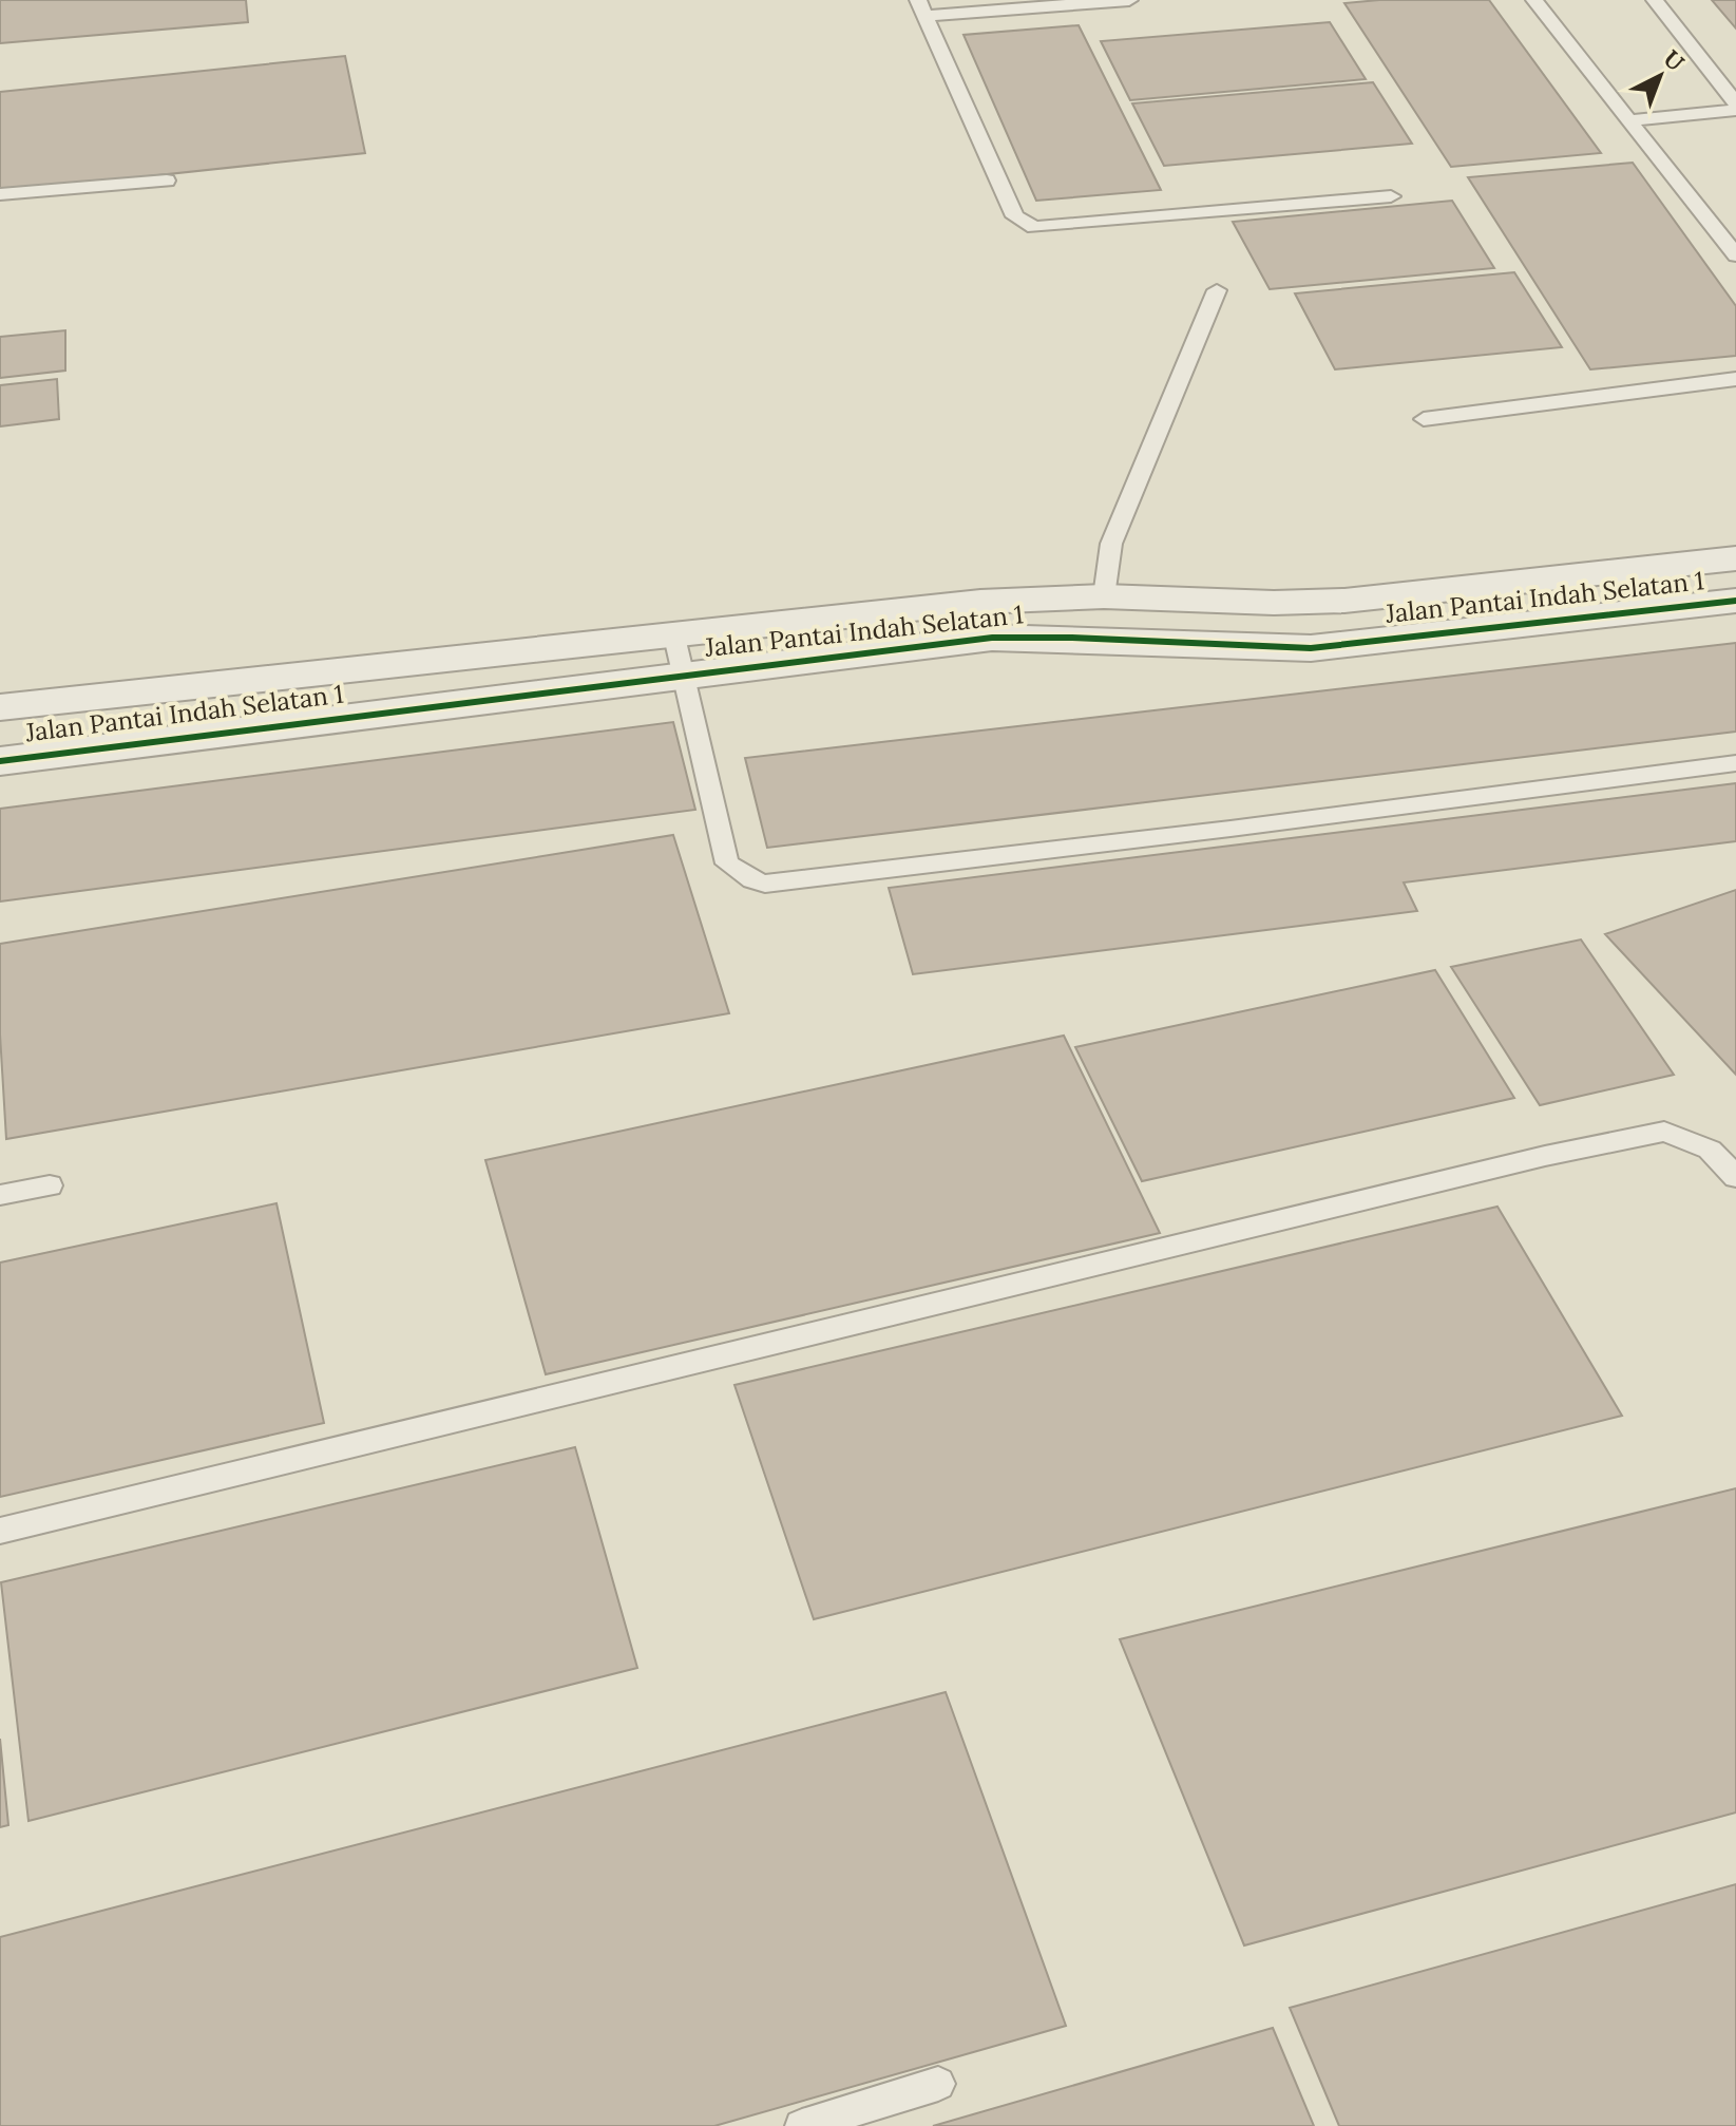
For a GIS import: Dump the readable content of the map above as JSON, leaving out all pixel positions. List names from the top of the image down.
{
  "streets": {
    "street": ["Jalan Pantai Indah Selatan 1"]
  },
  "north": "top right"
}
